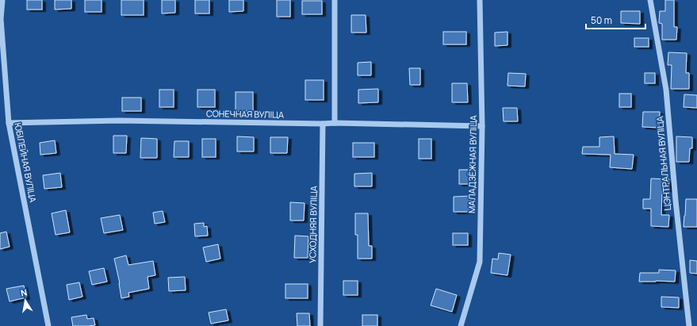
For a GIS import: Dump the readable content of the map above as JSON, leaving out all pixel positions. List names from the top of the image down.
{
  "streets": {
    "street": [
      "СОНЕЧНАЯ ВУЛІЦА",
      "ЮБІЛЕЙНАЯ ВУЛІЦА",
      "ЦЭНТРАЛЬНАЯ ВУЛІЦА",
      "МАЛАДЗЁЖНАЯ ВУЛІЦА",
      "УСХОДНЯЯ ВУЛІЦА"
    ]
  },
  "crossings": [
    ["СОНЕЧНАЯ ВУЛІЦА", "ЮБІЛЕЙНАЯ ВУЛІЦА"],
    ["СОНЕЧНАЯ ВУЛІЦА", "МАЛАДЗЁЖНАЯ ВУЛІЦА"],
    ["СОНЕЧНАЯ ВУЛІЦА", "УСХОДНЯЯ ВУЛІЦА"]
  ],
  "scale_bar": "50 m",
  "north": "top"
}
